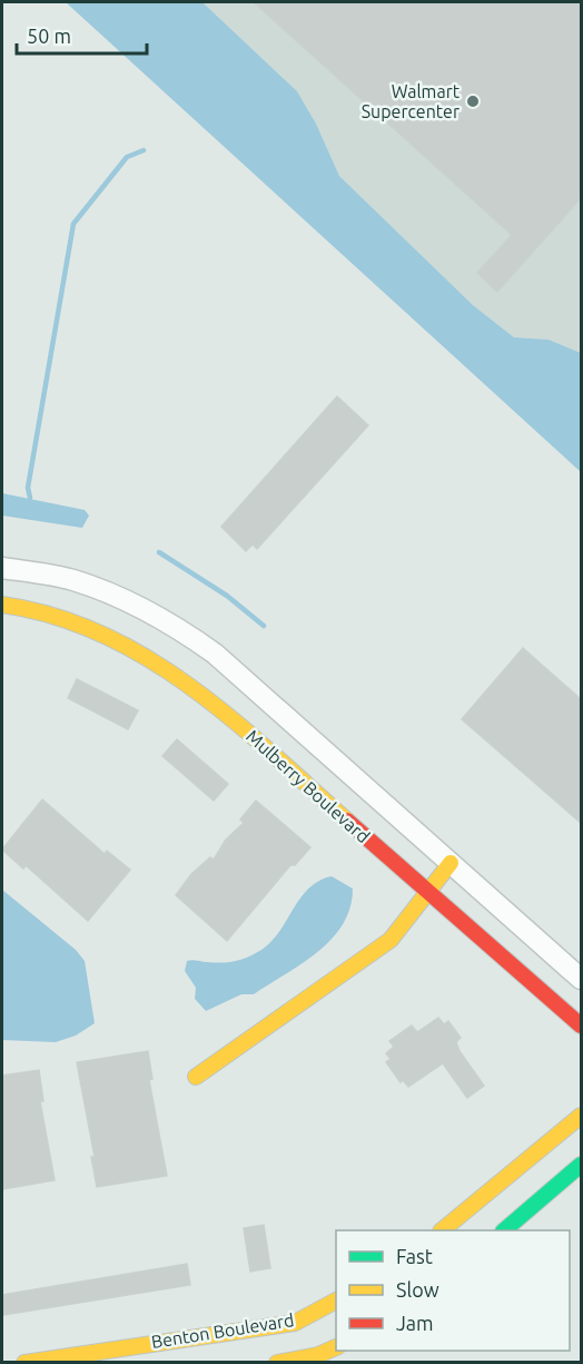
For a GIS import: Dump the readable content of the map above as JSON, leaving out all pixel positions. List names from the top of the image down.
{
  "streets": {
    "street": ["Mulberry Boulevard", "Benton Boulevard"]
  },
  "places": ["Walmart Supercenter"],
  "legend": ["Fast", "Slow", "Jam"],
  "scale_bar": "50 m"
}
